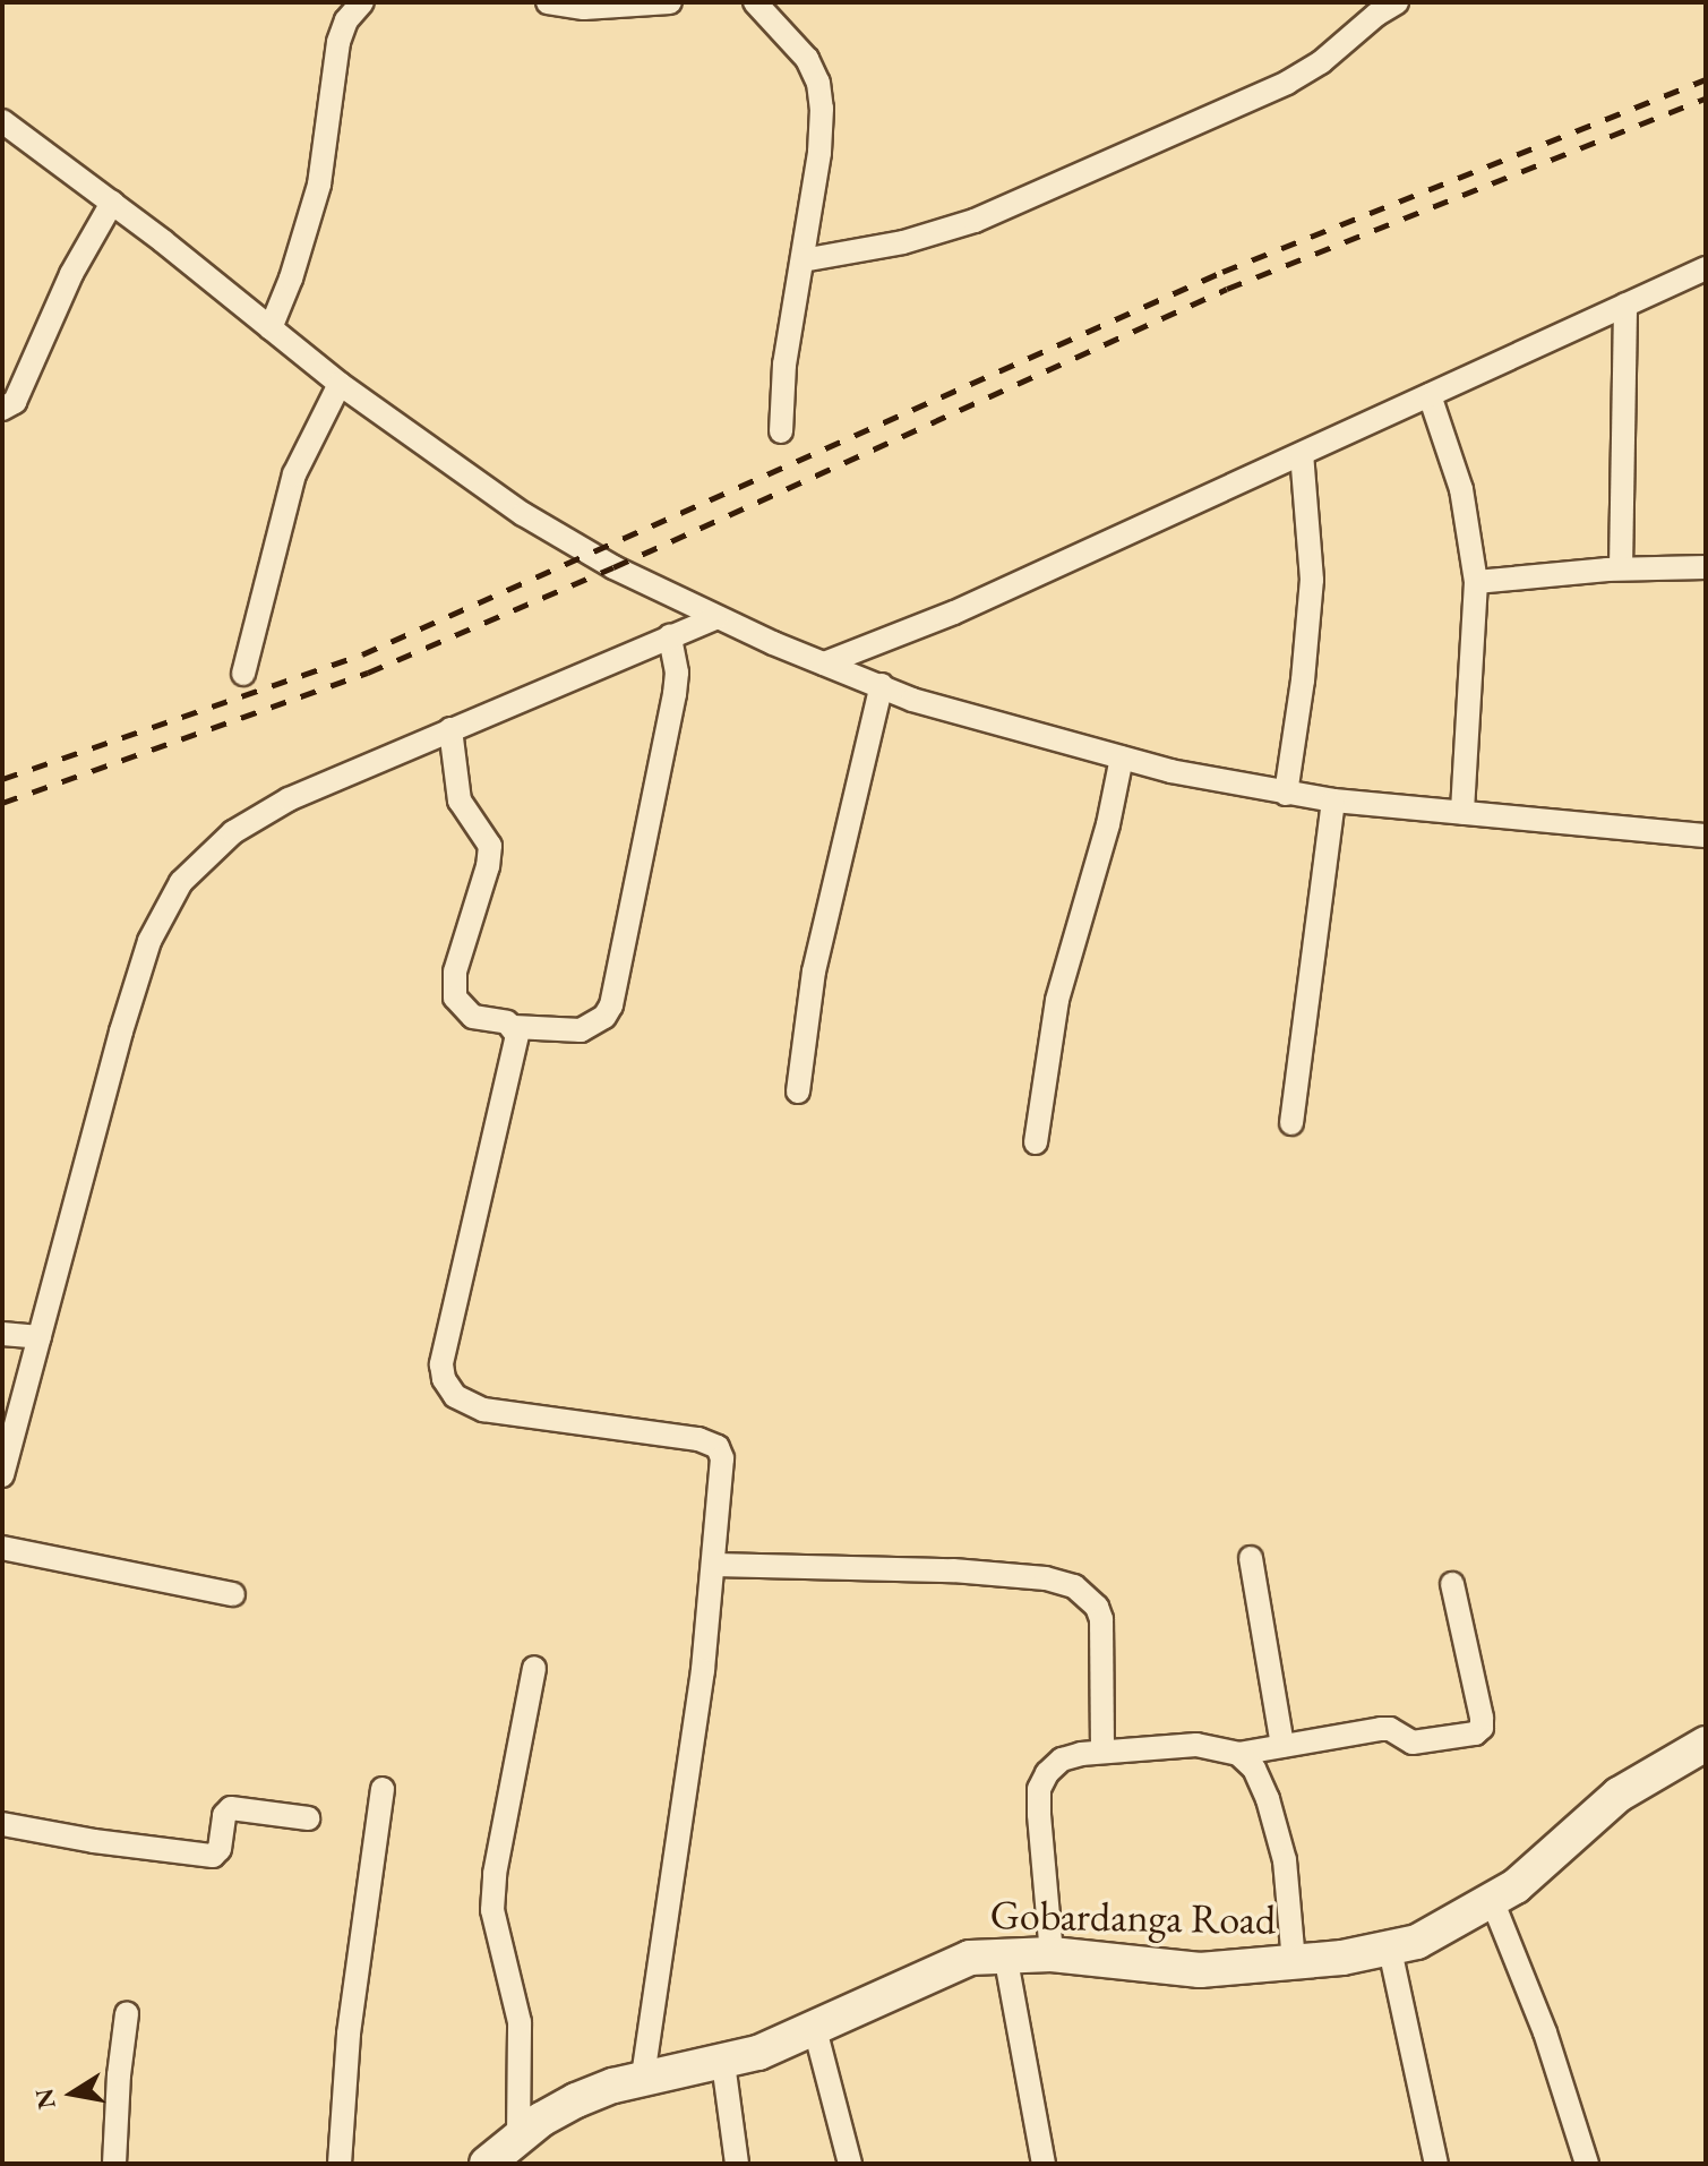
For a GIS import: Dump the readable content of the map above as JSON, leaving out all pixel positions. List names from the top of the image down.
{
  "streets": {
    "main road": ["Gobardanga Road"]
  },
  "north": "left"
}
